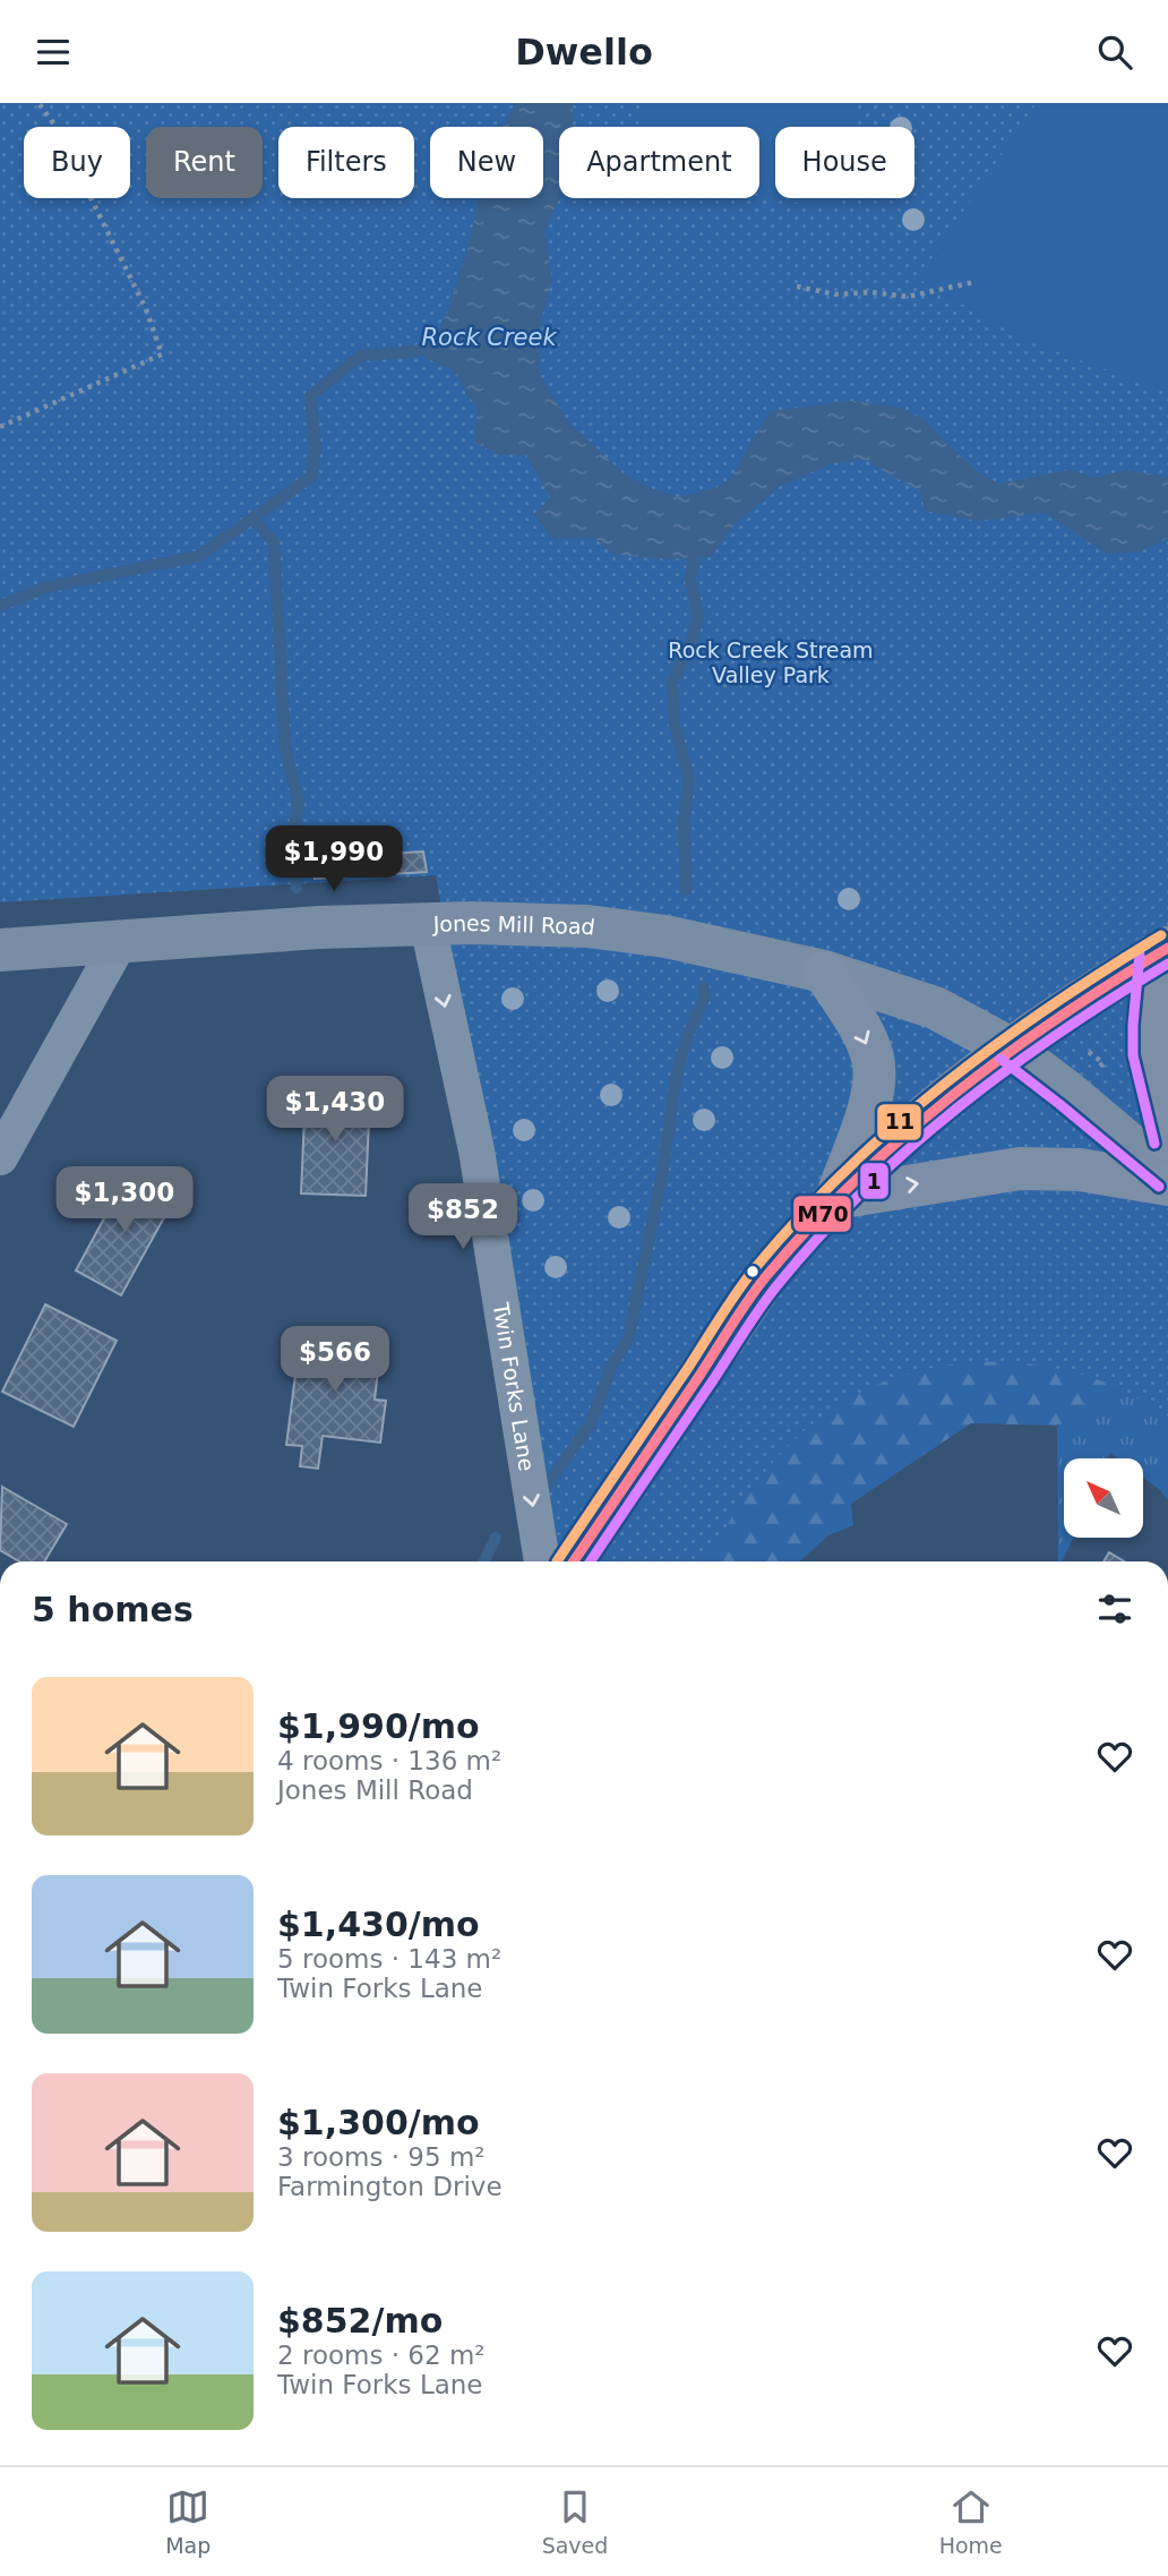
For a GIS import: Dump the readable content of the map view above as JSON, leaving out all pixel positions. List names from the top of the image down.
{
  "streets": {
    "main road": ["Jones Mill Road"],
    "street": ["Twin Forks Lane"]
  },
  "crossings": [
    ["Jones Mill Road", "Twin Forks Lane"]
  ],
  "one_way": ["Twin Forks Lane"],
  "water": ["Rock Creek"],
  "parks": ["Rock Creek Stream Valley Park"],
  "lines": ["transit line 11", "transit line M70", "transit line 1"],
  "north": "top left",
  "page": {
    "header": "Dwello",
    "chip": [
      "Buy",
      "Rent",
      "Filters",
      "New",
      "Apartment",
      "House"
    ],
    "price": [
      "$1,990",
      "$1,430",
      "$1,300",
      "$852",
      "$566"
    ],
    "heading": "5 homes",
    "list": [
      {
        "name": "$1,990/mo",
        "note": "4 rooms · 136 m² · Jones Mill Road"
      },
      {
        "name": "$1,430/mo",
        "note": "5 rooms · 143 m² · Twin Forks Lane"
      },
      {
        "name": "$1,300/mo",
        "note": "3 rooms · 95 m² · Farmington Drive"
      },
      {
        "name": "$852/mo",
        "note": "2 rooms · 62 m² · Twin Forks Lane"
      }
    ],
    "tabs": ["Map", "Saved", "Home"]
  }
}
